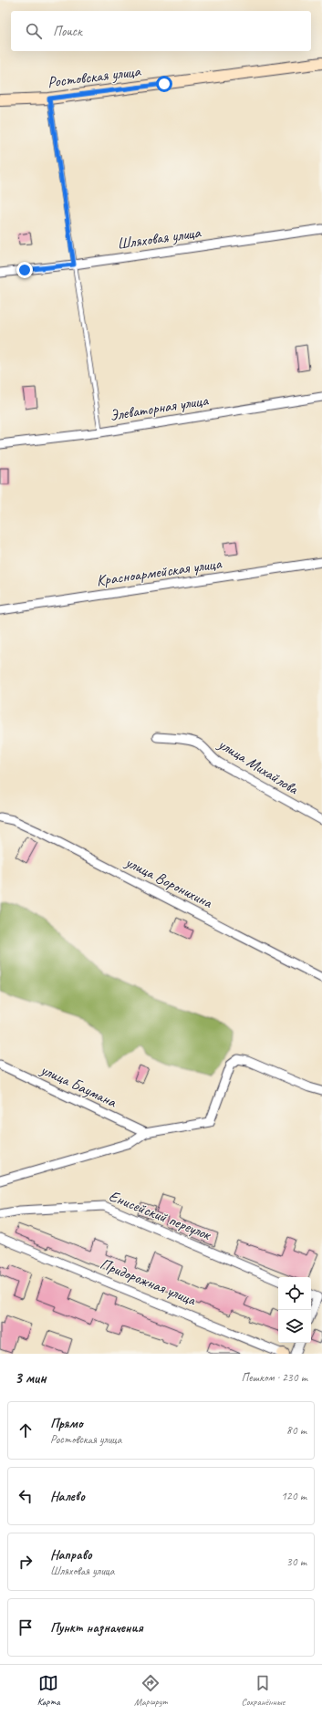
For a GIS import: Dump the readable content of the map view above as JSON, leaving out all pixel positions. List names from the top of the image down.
{
  "streets": {
    "main road": ["Ростовская улица"],
    "street": [
      "Шляховая улица",
      "Элеваторная улица",
      "Красноармейская улица",
      "улица Михайлова",
      "улица Воронихина",
      "улица Баумана",
      "Енисейский переулок",
      "Придорожная улица"
    ]
  },
  "page": {
    "search": "Поиск",
    "heading": ["3 мин", "Пешком · 230 m"],
    "list": [
      ["Прямо", "Ростовская улица", "80 m"],
      ["Налево", "120 m"],
      ["Направо", "Шляховая улица", "30 m"],
      "Пункт назначения"
    ],
    "nav": ["Карта", "Маршрут", "Сохранённые"]
  }
}
